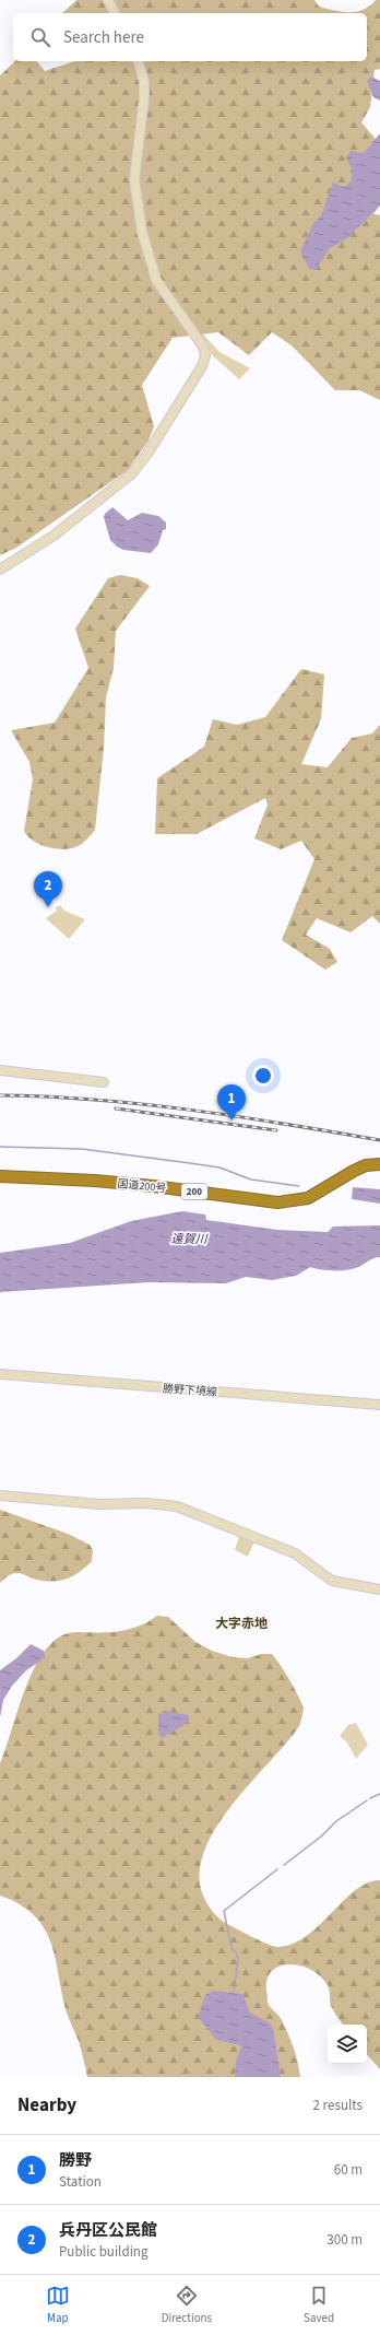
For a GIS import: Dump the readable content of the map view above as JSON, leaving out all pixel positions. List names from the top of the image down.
{
  "streets": {
    "highway": ["国道200号", "200"],
    "street": ["勝野下境線"]
  },
  "districts": ["大字赤地"],
  "water": ["遠賀川"],
  "page": {
    "search": "Search here",
    "pins": ["2", "1"],
    "heading": ["Nearby", "2 results"],
    "list": [
      {
        "mark": "1",
        "name": "勝野",
        "note": "Station",
        "value": "60 m"
      },
      {
        "mark": "2",
        "name": "兵丹区公民館",
        "note": "Public building",
        "value": "300 m"
      }
    ],
    "nav": ["Map", "Directions", "Saved"]
  }
}
